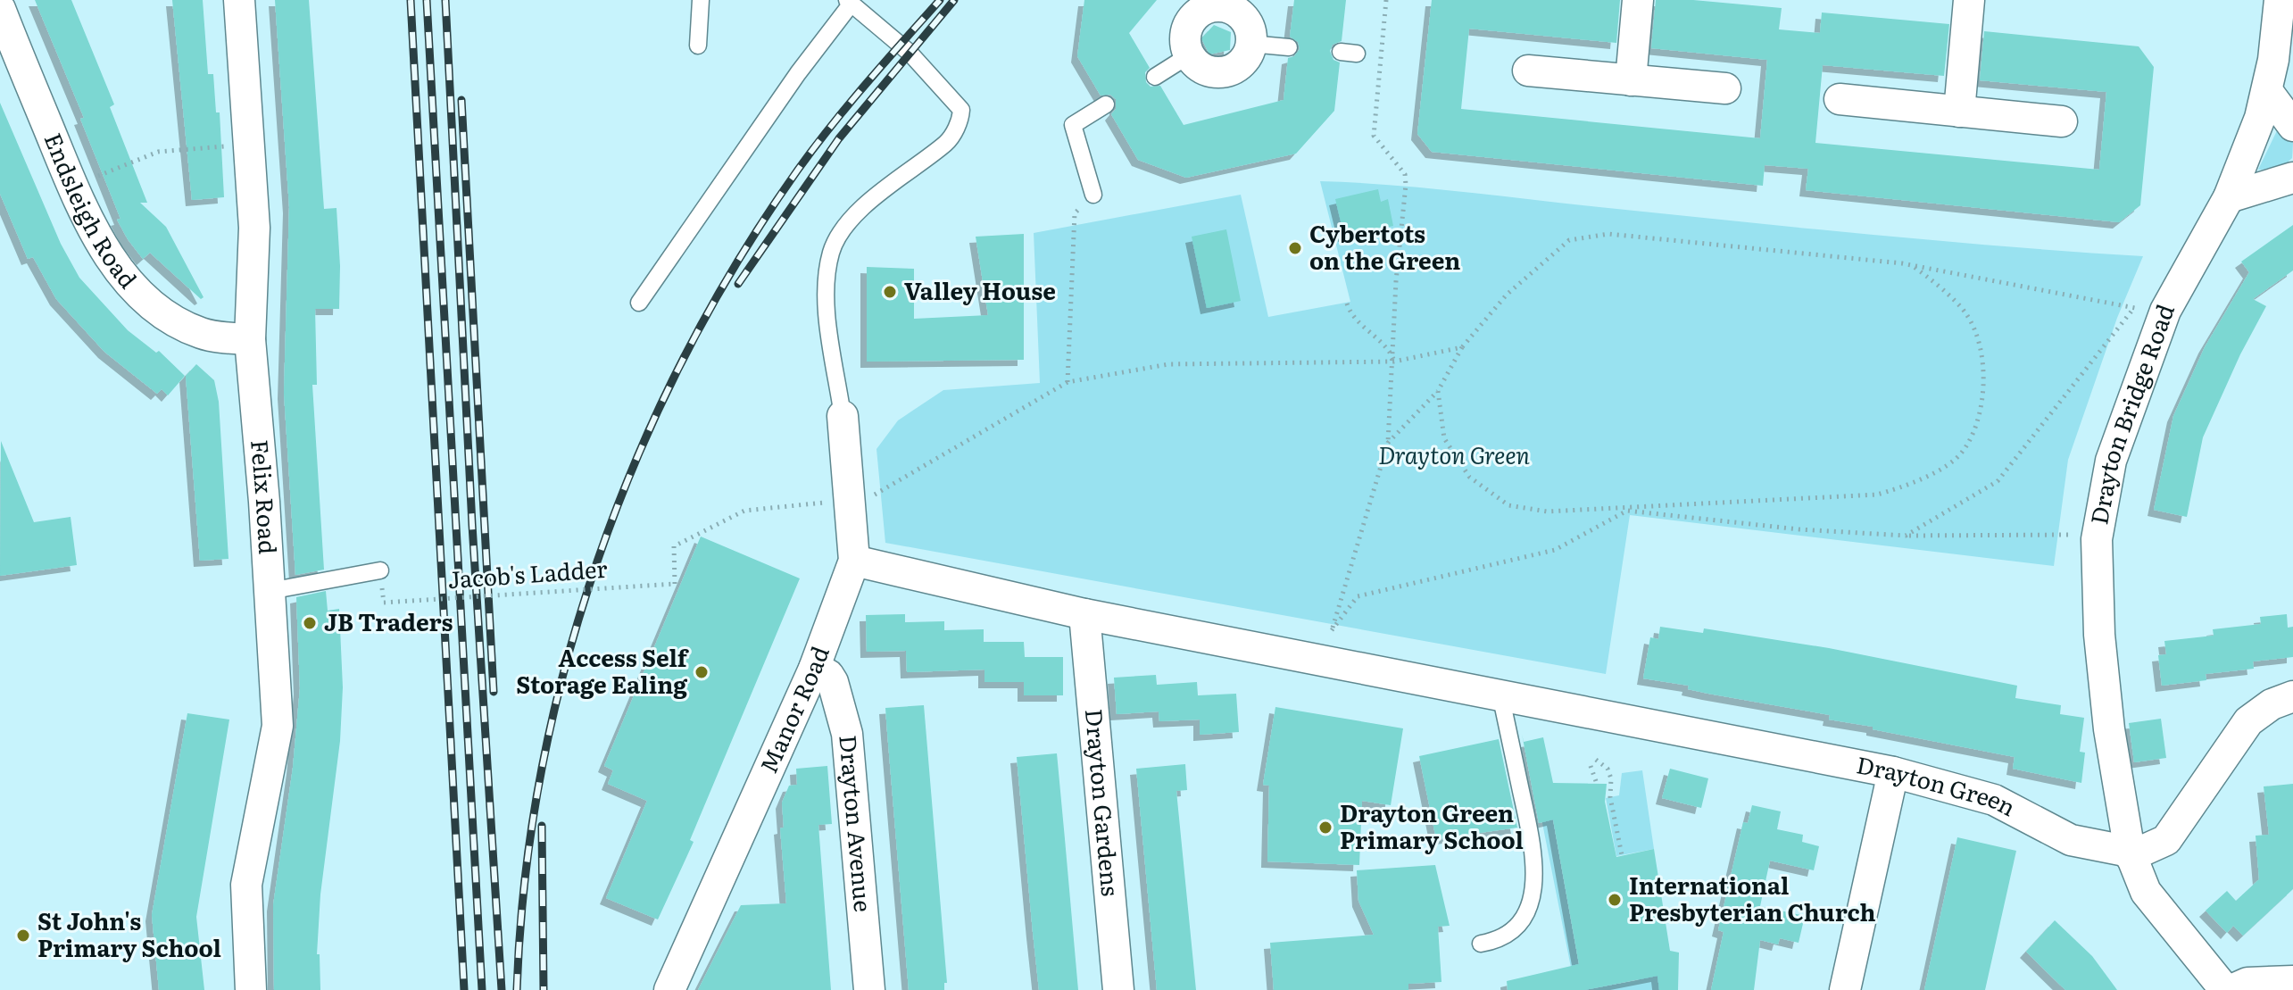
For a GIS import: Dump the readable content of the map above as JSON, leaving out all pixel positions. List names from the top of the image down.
{
  "streets": {
    "street": [
      "Endsleigh Road",
      "Drayton Bridge Road",
      "Felix Road",
      "Manor Road",
      "Drayton Green",
      "Drayton Gardens",
      "Drayton Avenue"
    ],
    "path": ["Jacob's Ladder"]
  },
  "crossings": [
    ["Endsleigh Road", "Felix Road"],
    ["Drayton Bridge Road", "Drayton Green"],
    ["Jacob's Ladder", "Manor Road"],
    ["Manor Road", "Drayton Green"],
    ["Manor Road", "Drayton Avenue"],
    ["Drayton Green", "Drayton Gardens"]
  ],
  "parks": ["Drayton Green"],
  "places": [
    "Cybertots on the Green",
    "Valley House",
    "JB Traders",
    "Access Self Storage Ealing",
    "Drayton Green Primary School",
    "International Presbyterian Church",
    "St John's Primary School"
  ]
}
